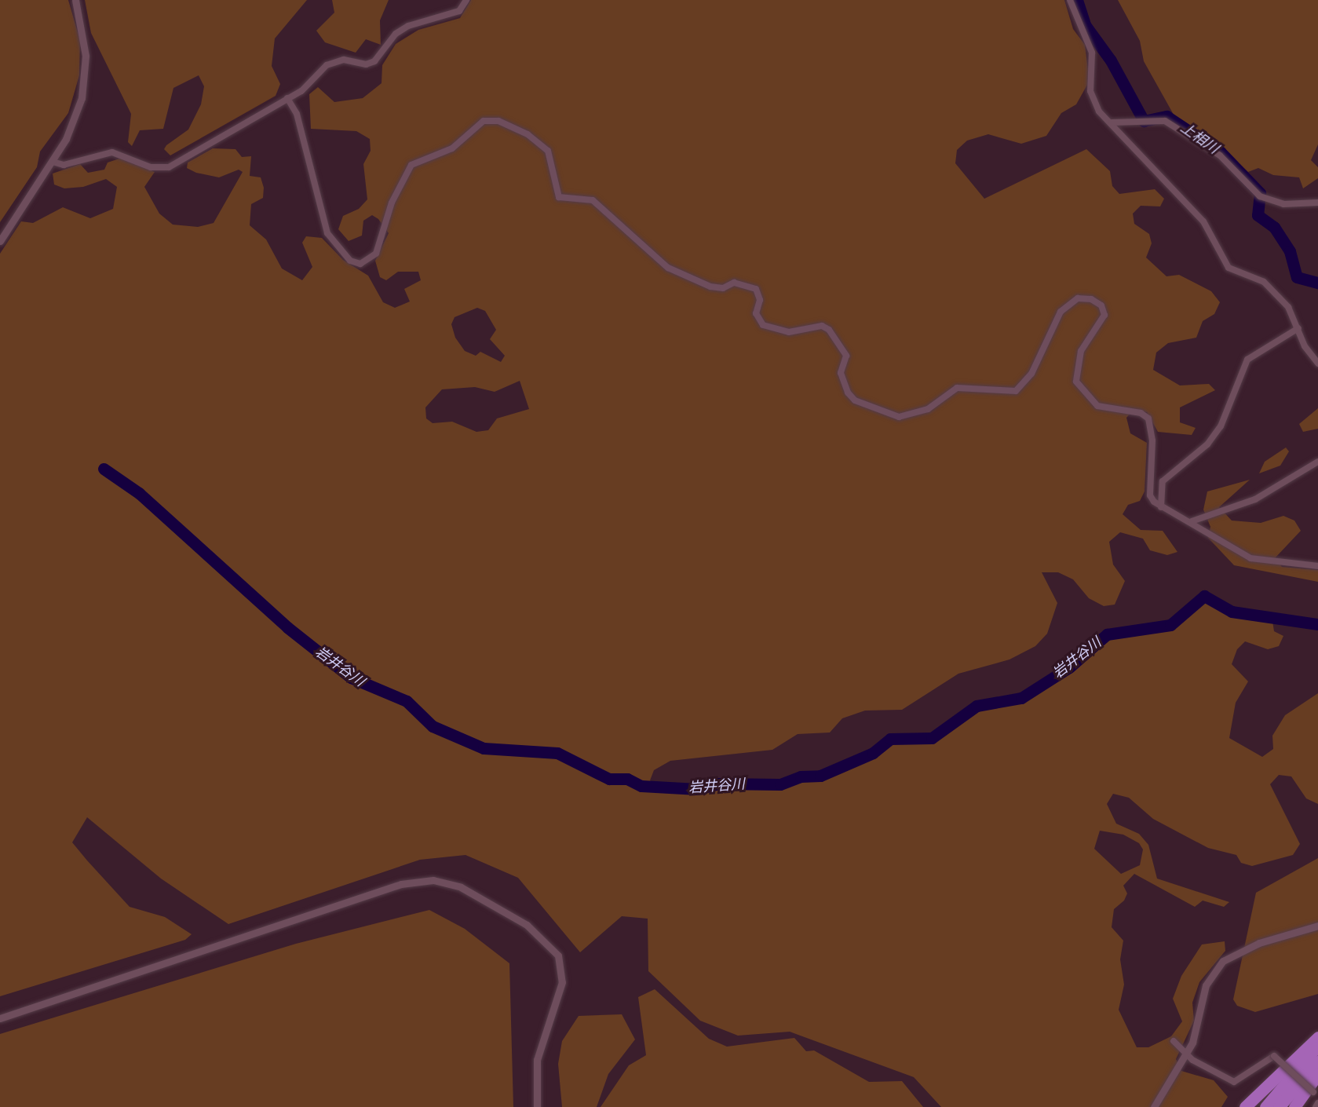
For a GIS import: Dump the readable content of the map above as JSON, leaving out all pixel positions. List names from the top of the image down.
{
  "water": ["上相川", "岩井谷川"]
}
